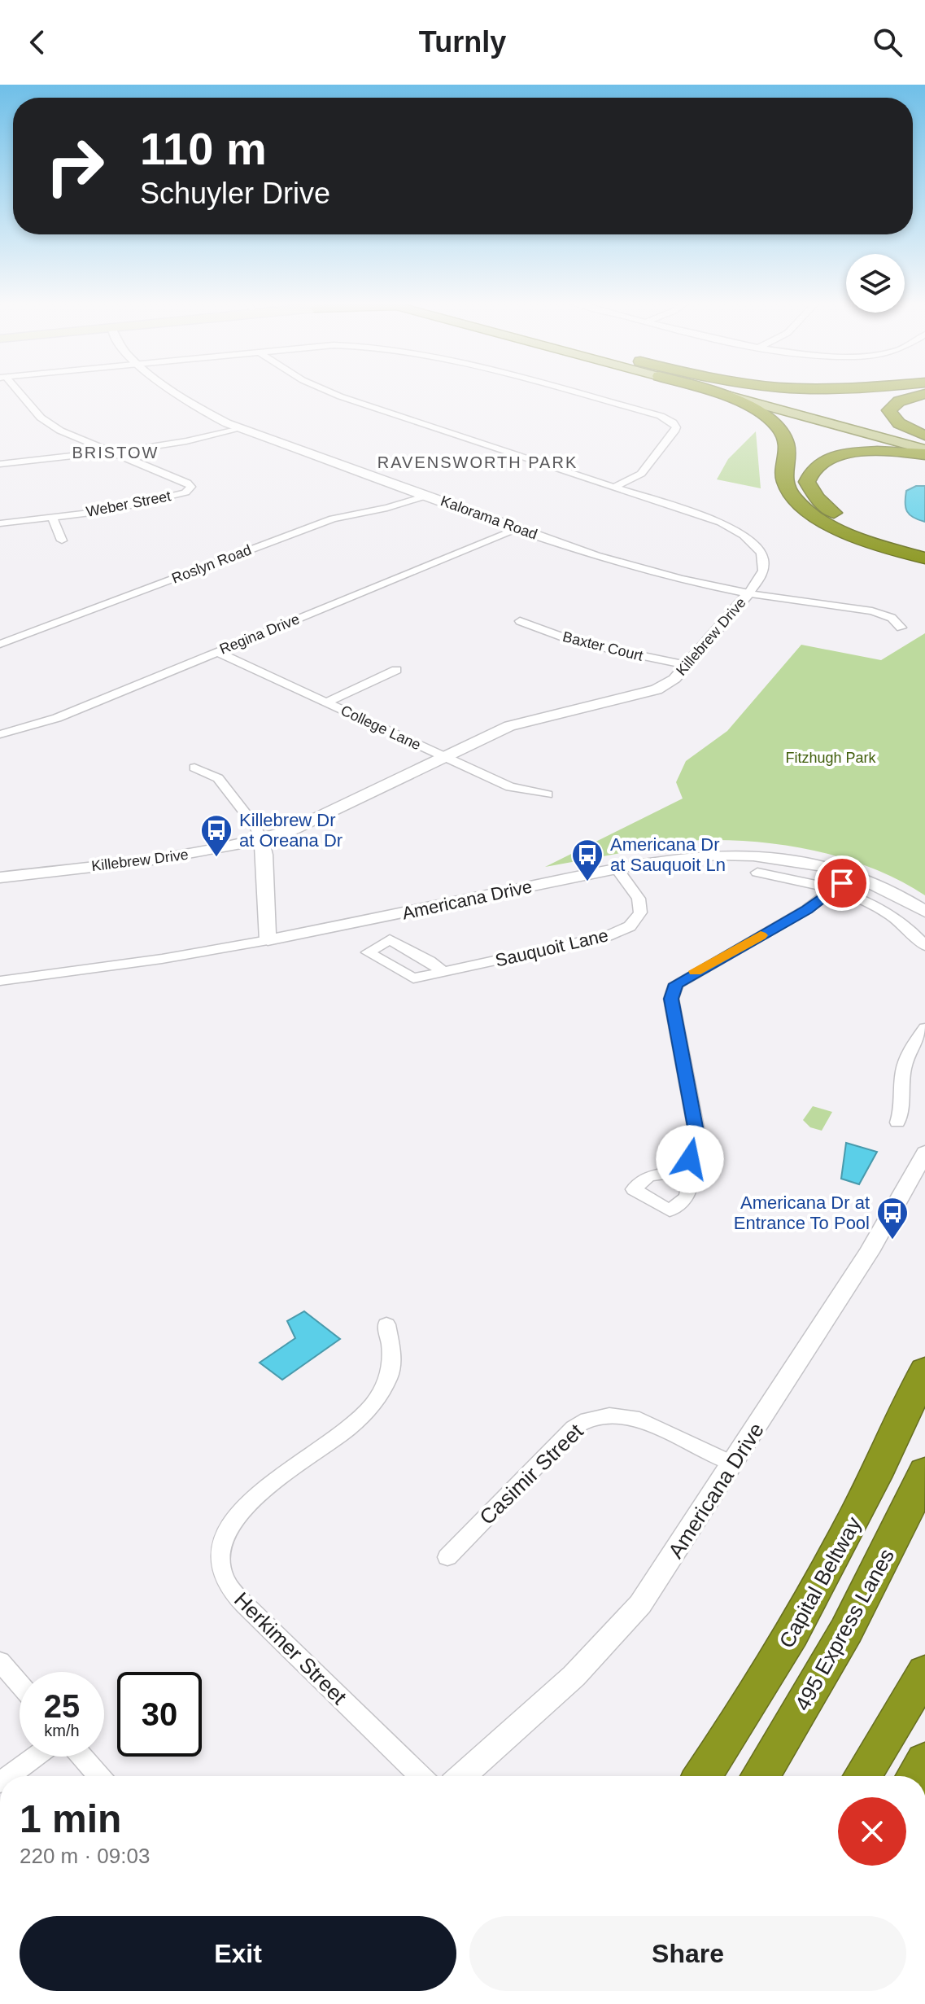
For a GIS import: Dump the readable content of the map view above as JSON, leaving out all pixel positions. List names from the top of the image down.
{
  "streets": {
    "highway": ["Capital Beltway", "495 Express Lanes"],
    "street": [
      "Weber Street",
      "Kalorama Road",
      "Roslyn Road",
      "Regina Drive",
      "Killebrew Drive",
      "Baxter Court",
      "College Lane",
      "Americana Drive",
      "Sauquoit Lane",
      "Casimir Street",
      "Herkimer Street"
    ]
  },
  "crossings": [
    ["Kalorama Road", "Roslyn Road"],
    ["Kalorama Road", "Regina Drive"],
    ["Kalorama Road", "Killebrew Drive"],
    ["Regina Drive", "College Lane"],
    ["Killebrew Drive", "Baxter Court"],
    ["Killebrew Drive", "College Lane"],
    ["Americana Drive", "Sauquoit Lane"],
    ["Americana Drive", "Casimir Street"]
  ],
  "districts": ["BRISTOW", "RAVENSWORTH PARK"],
  "parks": ["Fitzhugh Park"],
  "places": {
    "bus stop": ["Killebrew Dr at Oreana Dr", "Americana Dr at Sauquoit Ln", "Americana Dr at Entrance To Pool"]
  },
  "page": {
    "header": "Turnly",
    "turn": ["110 m", "Schuyler Drive"],
    "speed": "25 km/h",
    "limit": "30",
    "heading": ["1 min", "220 m · 09:03"],
    "buttons": ["Exit", "Share"]
  }
}
